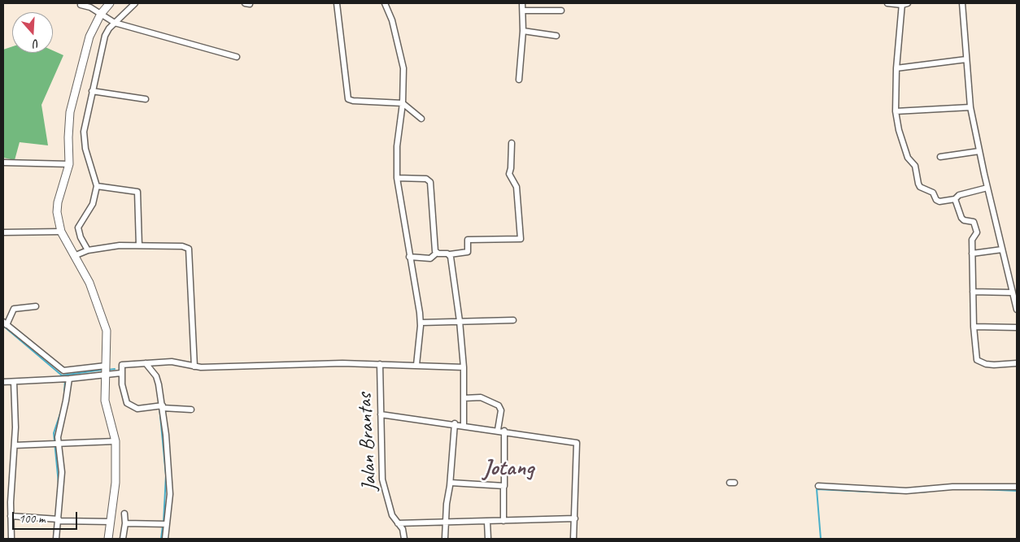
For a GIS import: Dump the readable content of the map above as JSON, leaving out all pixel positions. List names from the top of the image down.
{
  "streets": {
    "street": ["Jalan Brantas"]
  },
  "districts": ["Jotang"],
  "scale_bar": "100 m",
  "north": "bottom"
}
